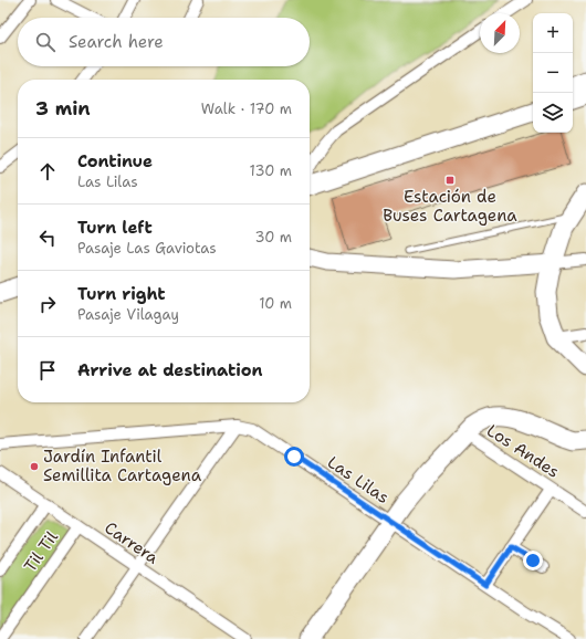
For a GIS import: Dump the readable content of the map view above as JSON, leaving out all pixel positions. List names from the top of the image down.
{
  "streets": {
    "street": [
      "Los Andes",
      "Las Lilas",
      "Carrera",
      "Til Til"
    ]
  },
  "crossings": [
    ["Carrera", "Til Til"]
  ],
  "places": {
    "transit": ["Estación de Buses Cartagena"],
    "other": ["Jardín Infantil Semillita Cartagena"]
  },
  "north": "top right",
  "page": {
    "map_buttons": ["+", "−"],
    "search": "Search here",
    "heading": ["3 min", "Walk · 170 m"],
    "list": [
      ["Continue", "Las Lilas", "130 m"],
      ["Turn left", "Pasaje Las Gaviotas", "30 m"],
      ["Turn right", "Pasaje Vilagay", "10 m"],
      "Arrive at destination"
    ]
  }
}
